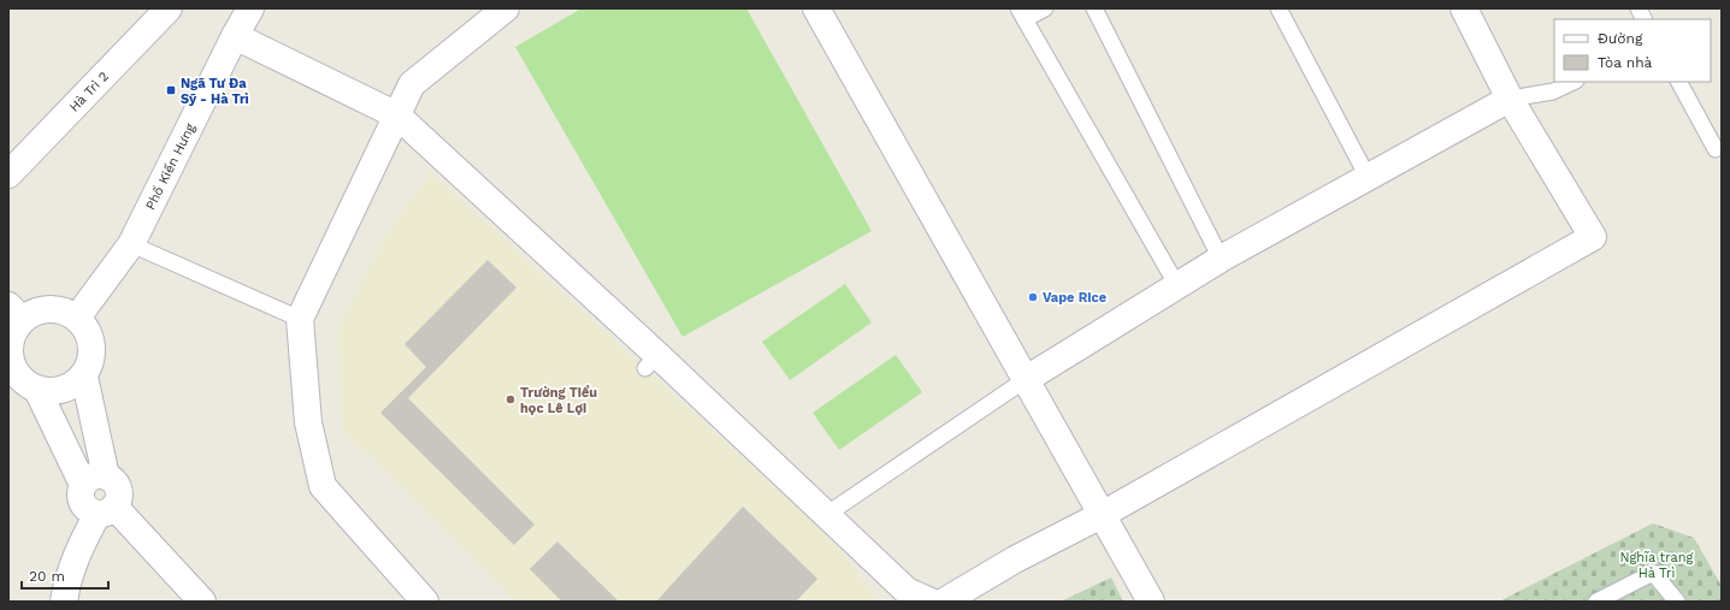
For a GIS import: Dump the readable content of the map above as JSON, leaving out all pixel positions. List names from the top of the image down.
{
  "streets": {
    "street": ["Hà Trì 2", "Phố Kiến Hưng"]
  },
  "parks": ["Nghĩa trang Hà Trì"],
  "places": {
    "transit": ["Ngã Tư Đa Sỹ - Hà Trì"],
    "other": ["Vape Rice", "Trường Tiểu học Lê Lợi"]
  },
  "legend": ["Đường", "Tòa nhà"],
  "scale_bar": "20 m"
}
